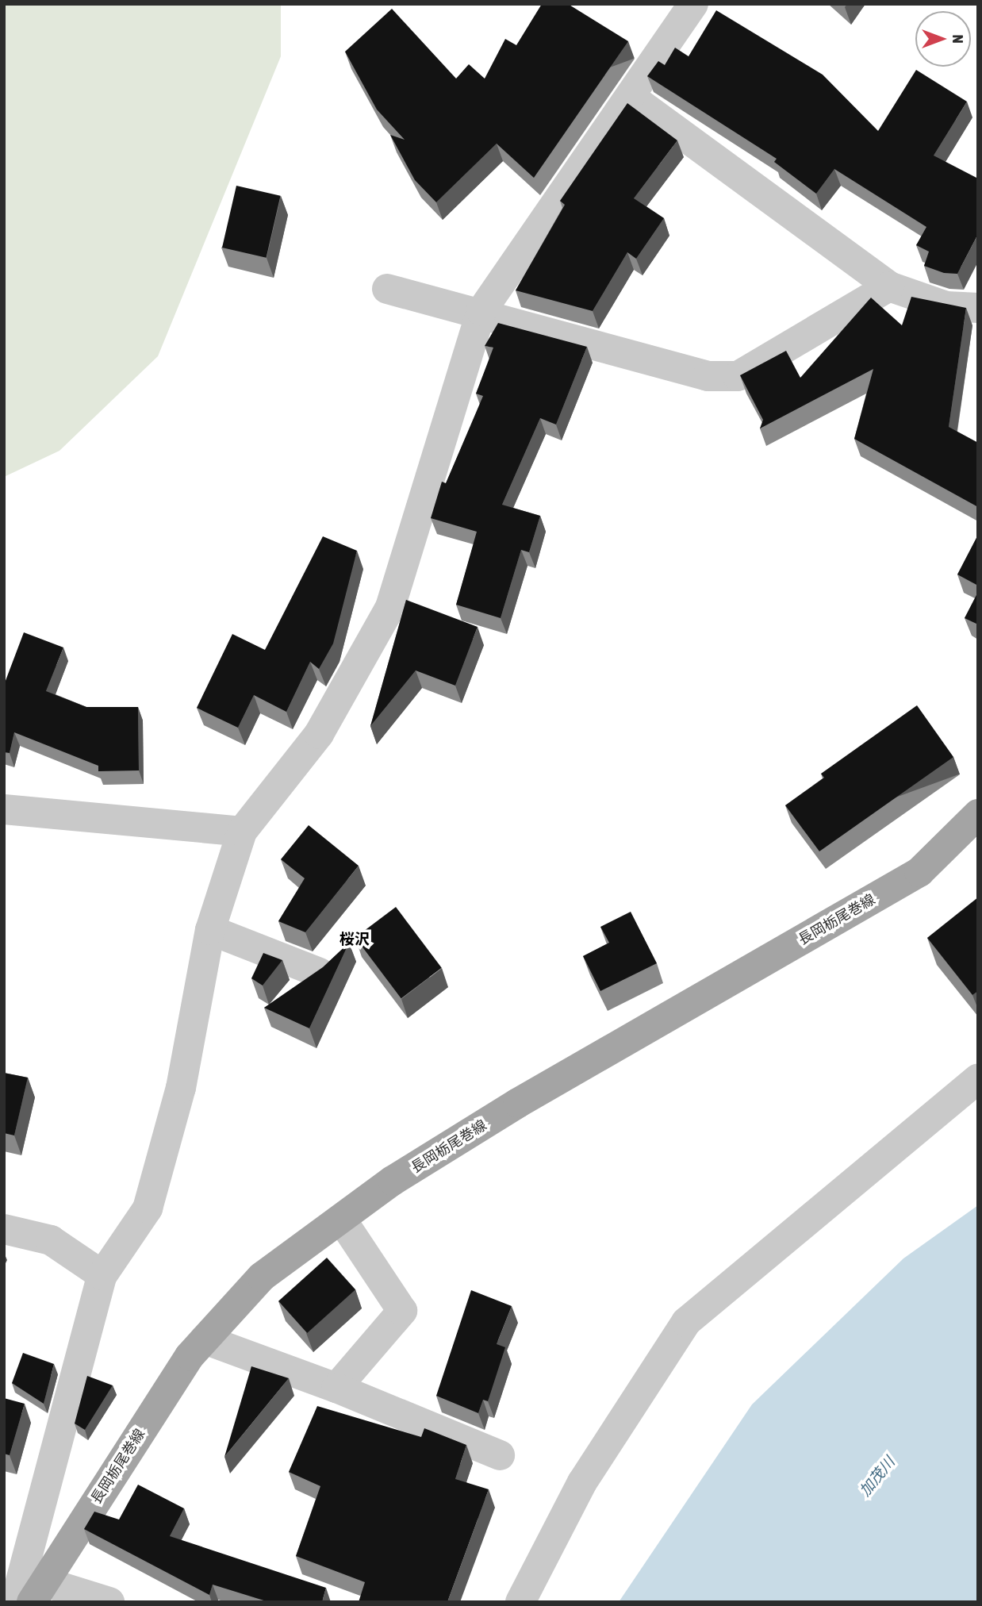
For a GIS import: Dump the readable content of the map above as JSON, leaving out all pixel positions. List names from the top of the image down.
{
  "streets": {
    "main road": ["長岡栃尾巻線"]
  },
  "districts": ["桜沢"],
  "water": ["加茂川"],
  "north": "right"
}
